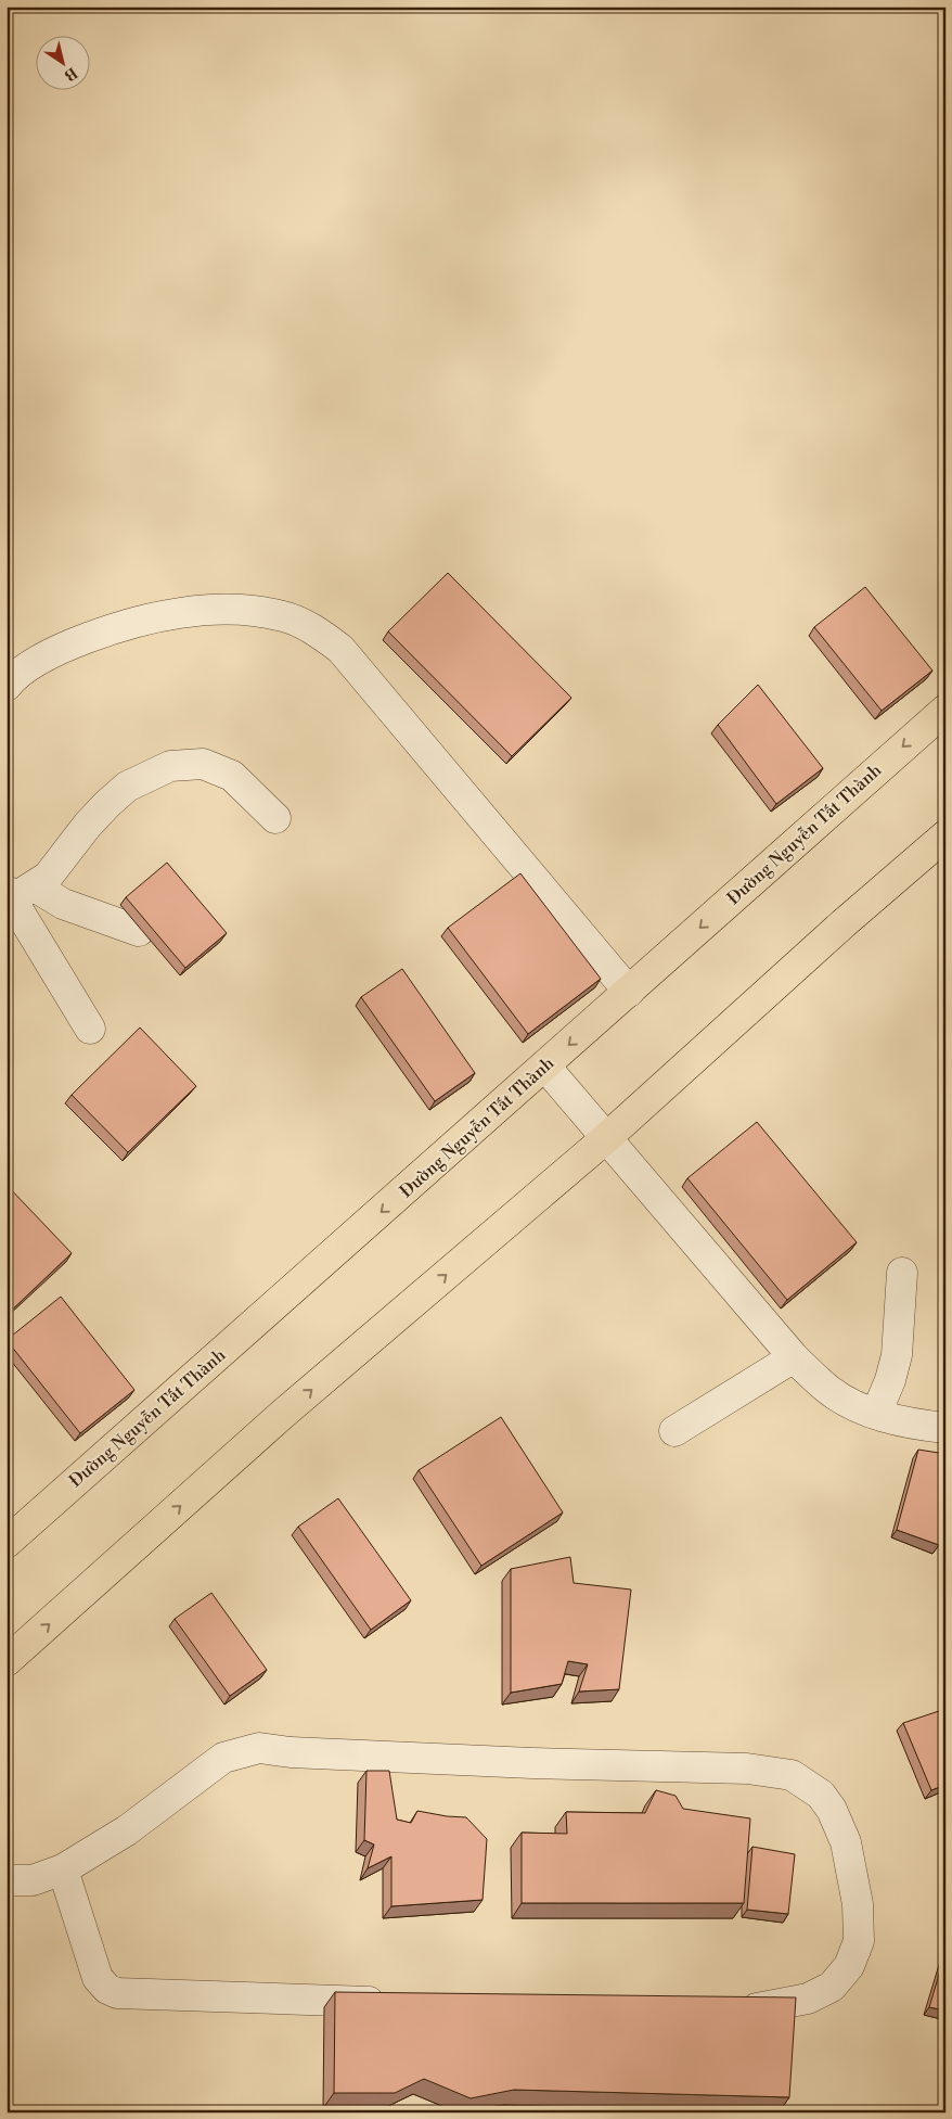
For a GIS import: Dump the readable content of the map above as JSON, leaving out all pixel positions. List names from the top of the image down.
{
  "streets": {
    "main road": ["Đường Nguyễn Tất Thành"]
  },
  "north": "bottom right"
}
